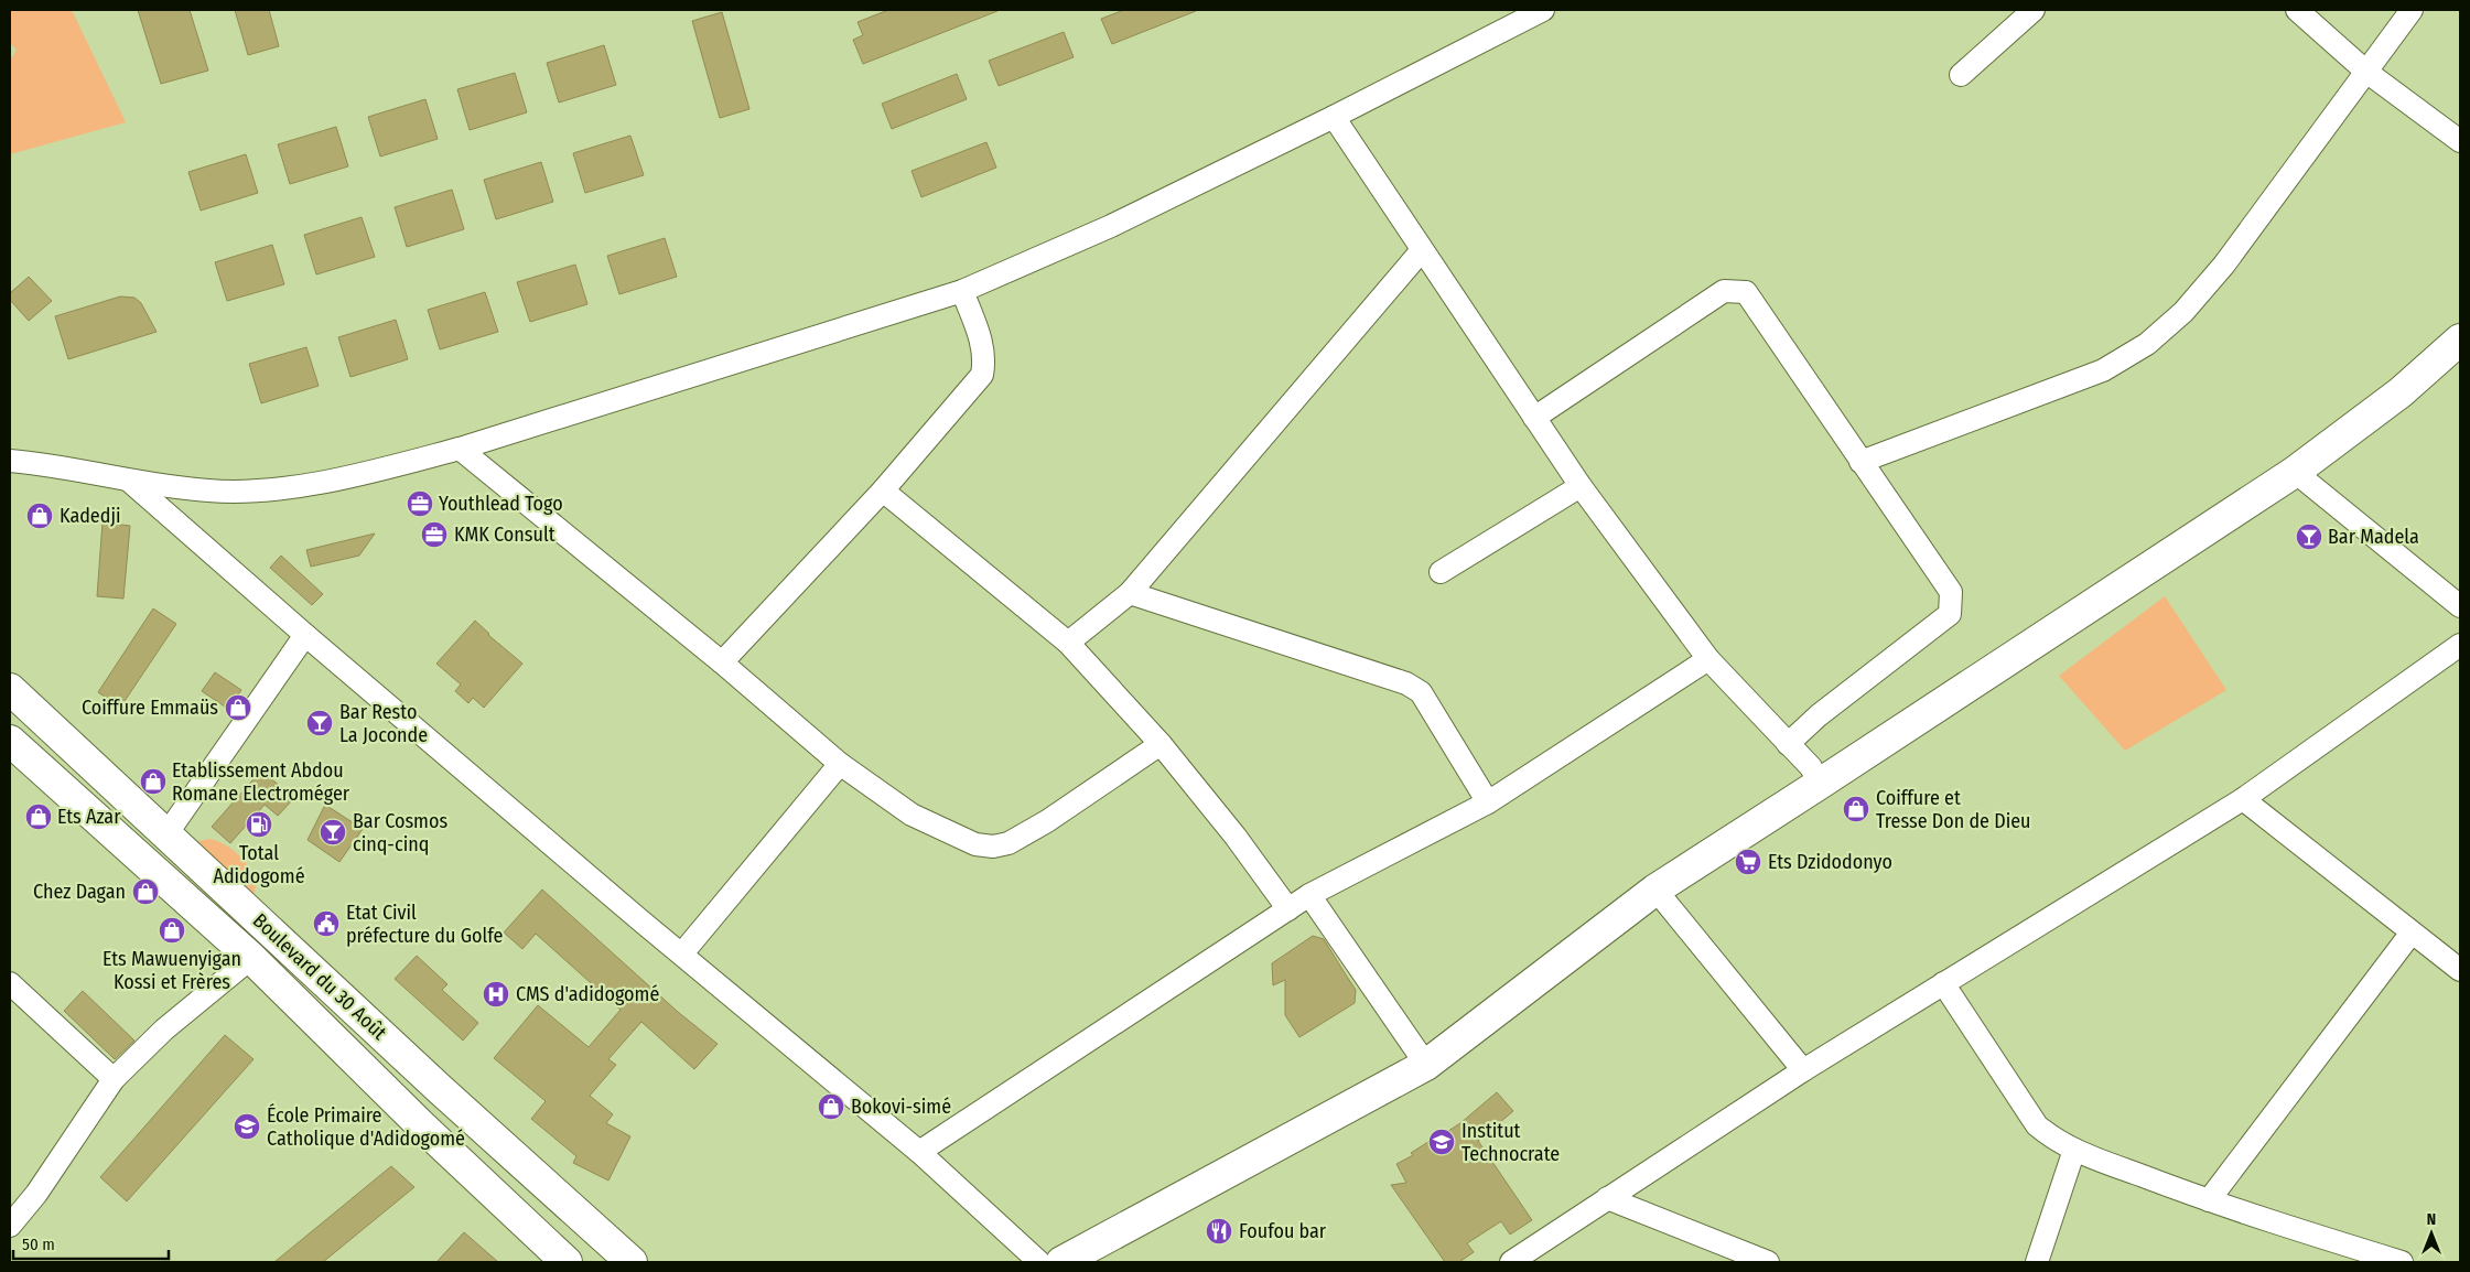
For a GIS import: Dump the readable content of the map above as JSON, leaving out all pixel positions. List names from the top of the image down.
{
  "streets": {
    "main road": ["Boulevard du 30 Août"]
  },
  "places": {
    "office": ["Youthlead Togo", "KMK Consult"],
    "shop": [
      "Kadedji",
      "Coiffure Emmaüs",
      "Etablissement Abdou Romane Electroméger",
      "Coiffure et Tresse Don de Dieu",
      "Ets Azar",
      "Chez Dagan",
      "Ets Mawuenyigan Kossi et Frères",
      "Bokovi-simé"
    ],
    "bar": ["Bar Madela", "Bar Resto La Joconde", "Bar Cosmos cinq-cinq"],
    "fuel station": ["Total Adidogomé"],
    "supermarket": ["Ets Dzidodonyo"],
    "public building": ["Etat Civil préfecture du Golfe"],
    "hospital": ["CMS d'adidogomé"],
    "school or university": ["École Primaire Catholique d'Adidogomé", "Institut Technocrate"],
    "restaurant": ["Foufou bar"]
  },
  "scale_bar": "50 m",
  "north": "top"
}
